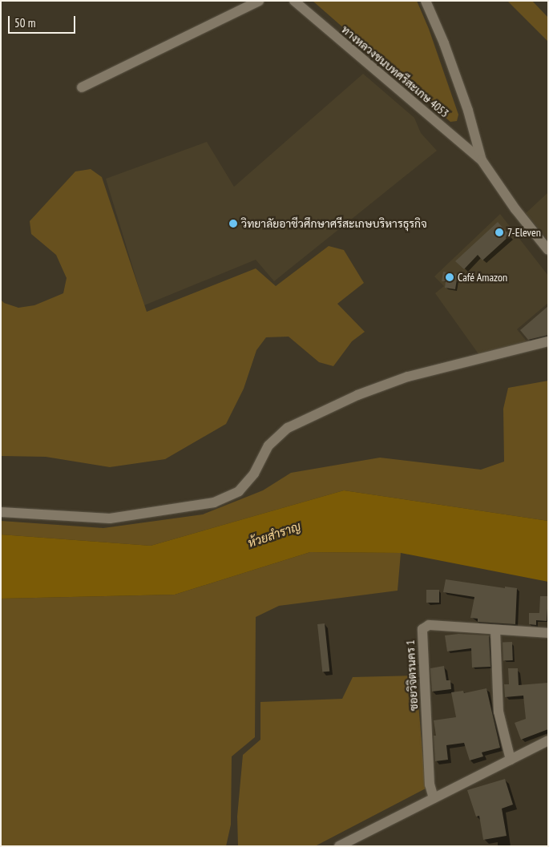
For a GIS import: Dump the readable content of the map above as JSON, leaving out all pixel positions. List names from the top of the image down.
{
  "streets": {
    "street": ["ทางหลวงชนบทศรีสะเกษ 4053", "ซอยวิจิตรนคร 1"]
  },
  "water": ["ห้วยสำราญ"],
  "places": ["วิทยาลัยอาชีวศึกษาศรีสะเกษบริหารธุรกิจ", "7-Eleven", "Café Amazon"],
  "scale_bar": "50 m"
}
